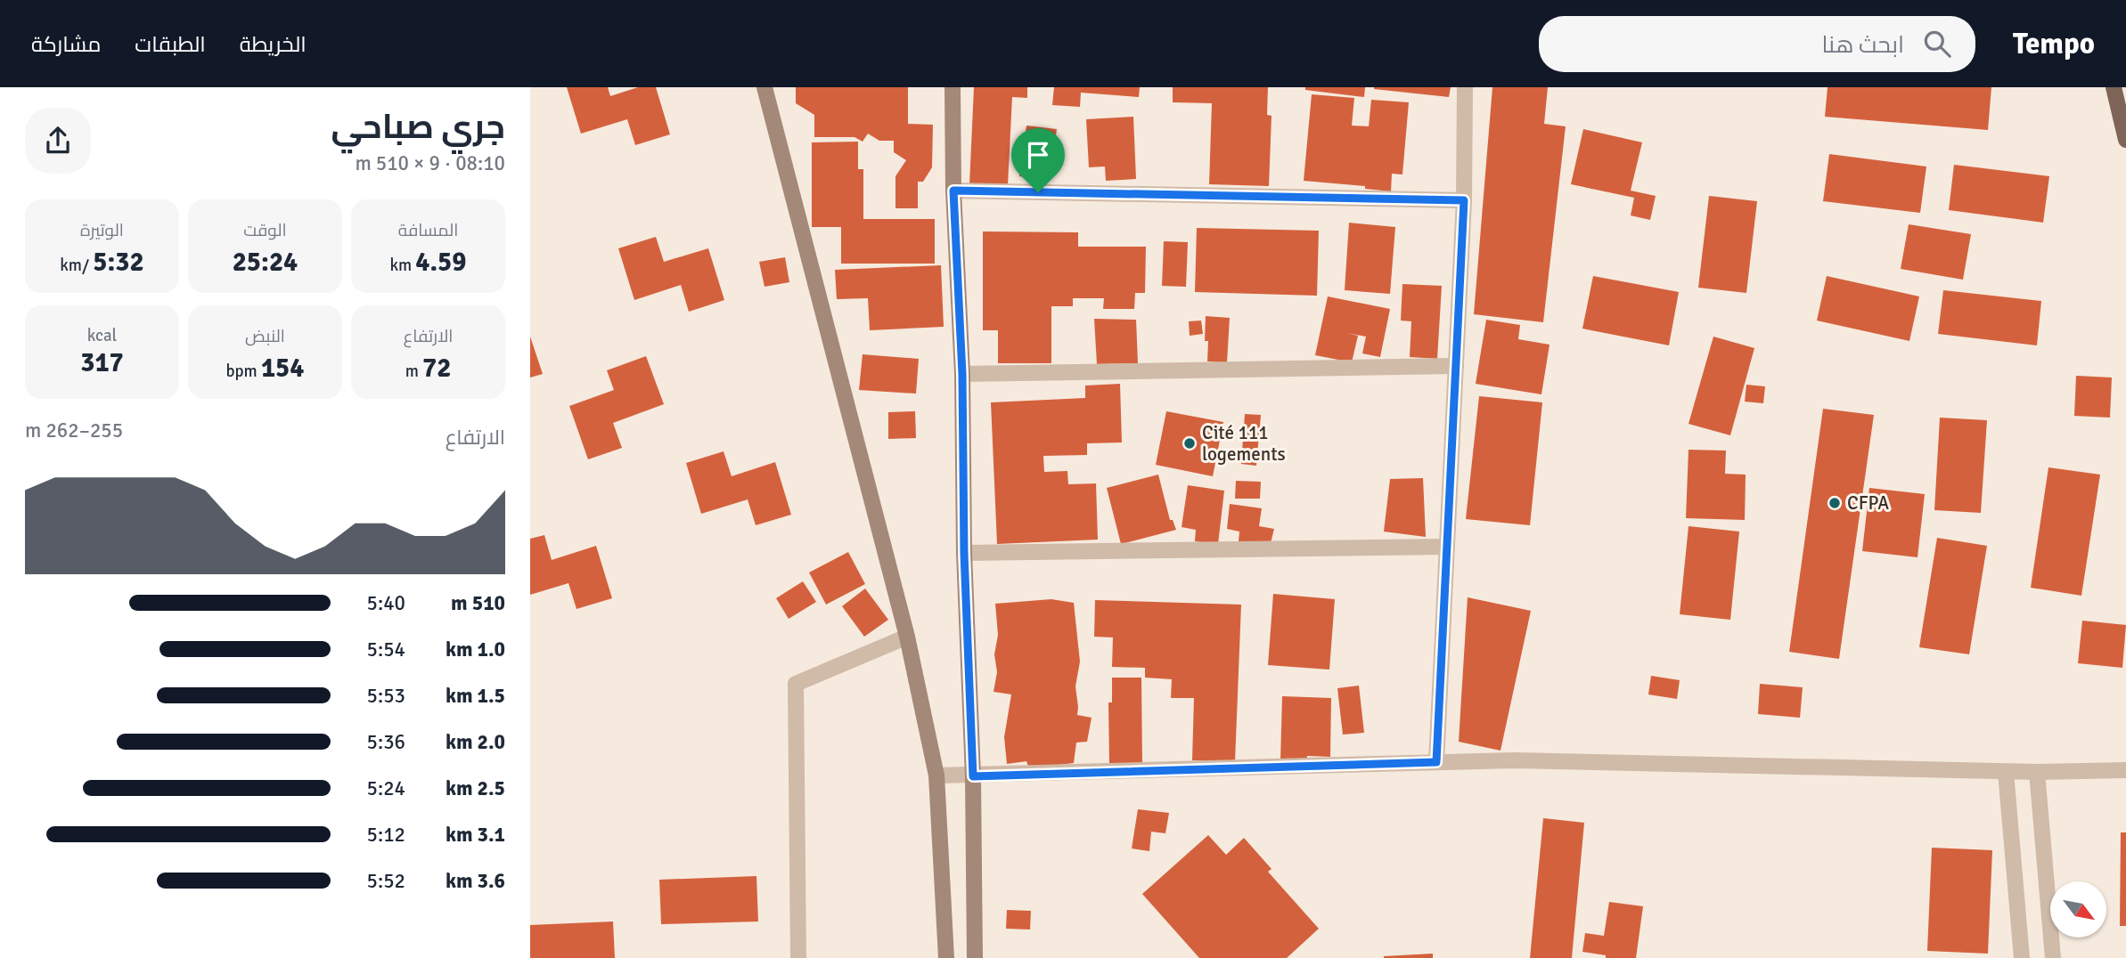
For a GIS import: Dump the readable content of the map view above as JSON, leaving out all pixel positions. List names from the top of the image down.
{
  "places": ["Cité 111 logements", "CFPA"],
  "north": "bottom right",
  "page": {
    "header": "Tempo",
    "search": "ابحث هنا",
    "nav": ["الخريطة", "الطبقات", "مشاركة"],
    "heading": ["جري صباحي", "08:10 · 9 × 510 m"],
    "stats": [
      ["المسافة", "4.59 km"],
      ["الوقت", "25:24"],
      ["الوتيرة", "5:32 /km"],
      ["الارتفاع", "72 m"],
      ["النبض", "154 bpm"],
      ["kcal", "317"]
    ],
    "chart": ["الارتفاع", "255–262 m"],
    "list": [
      {
        "name": "510 m",
        "note": "5:40"
      },
      {
        "name": "1.0 km",
        "note": "5:54"
      },
      {
        "name": "1.5 km",
        "note": "5:53"
      },
      {
        "name": "2.0 km",
        "note": "5:36"
      },
      {
        "name": "2.5 km",
        "note": "5:24"
      },
      {
        "name": "3.1 km",
        "note": "5:12"
      },
      {
        "name": "3.6 km",
        "note": "5:52"
      }
    ]
  }
}
